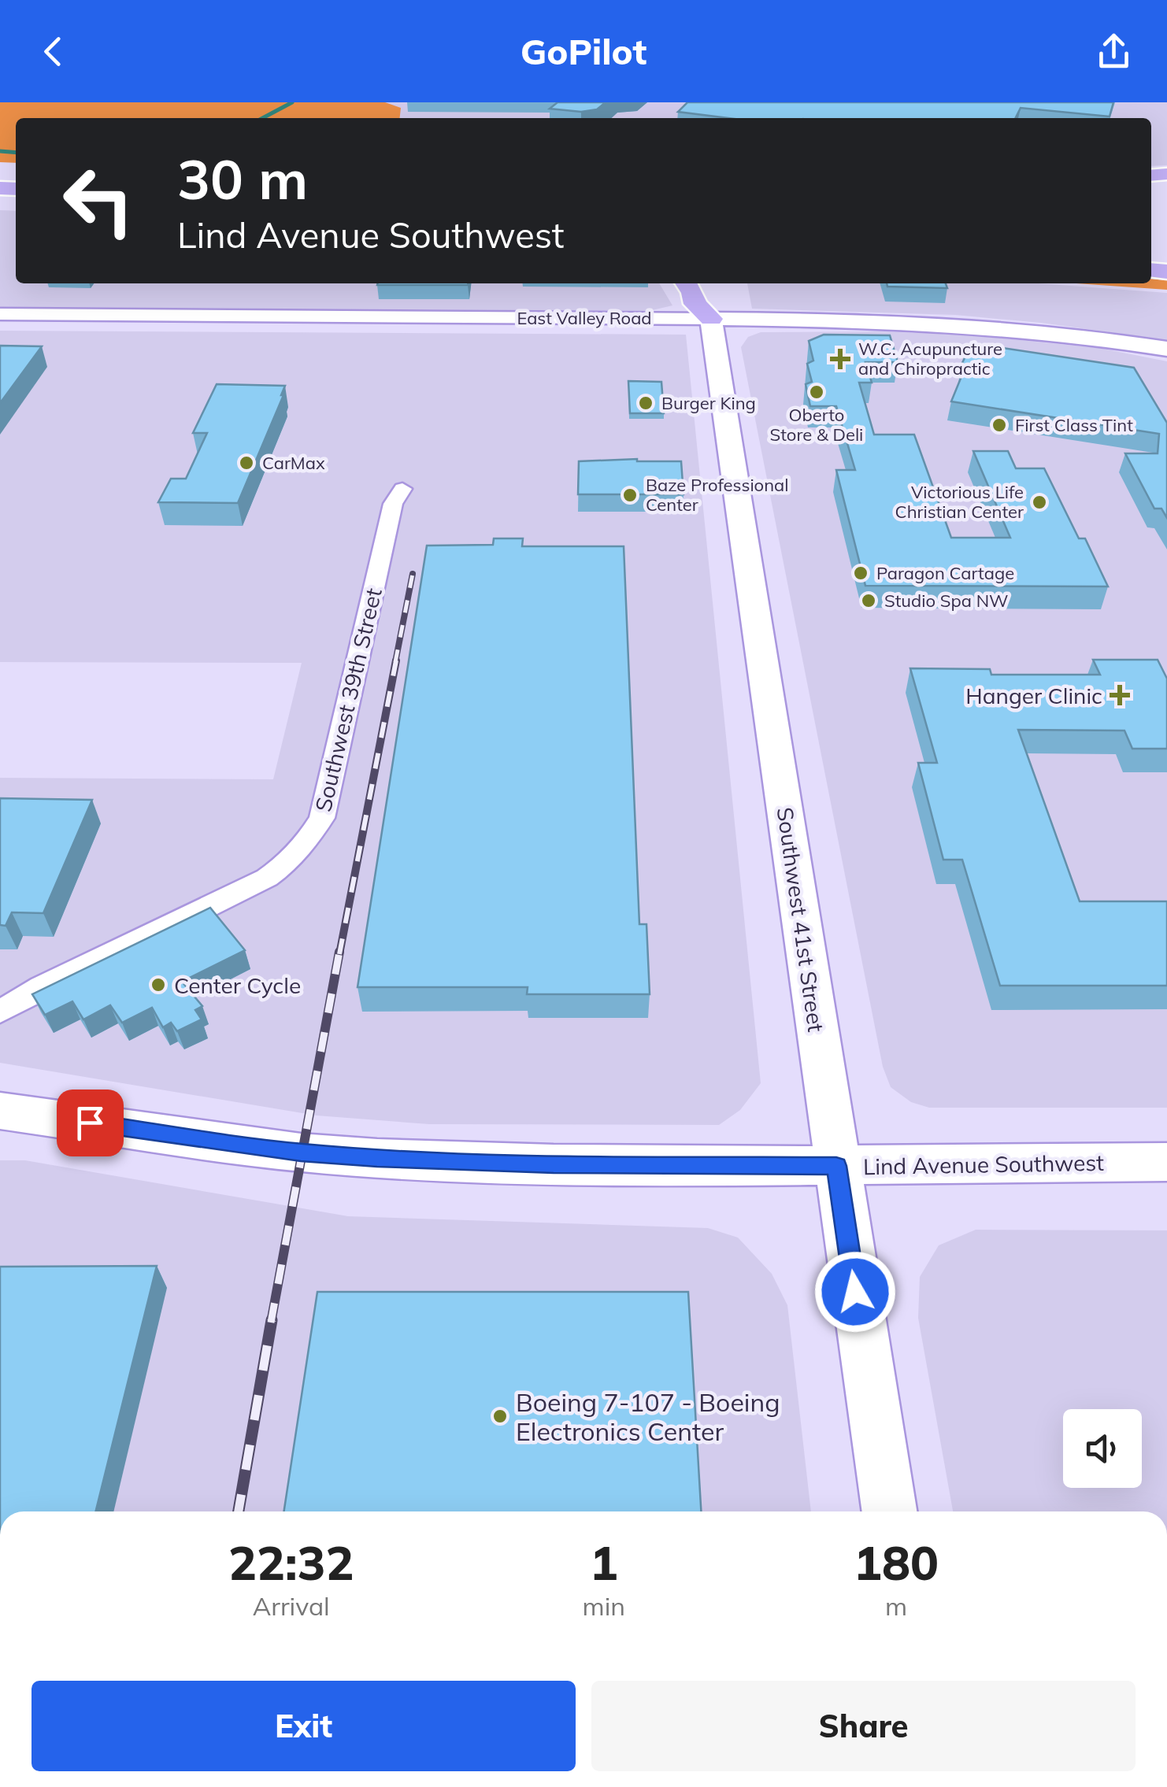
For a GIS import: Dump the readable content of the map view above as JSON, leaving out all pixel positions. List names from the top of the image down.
{
  "streets": {
    "main road": ["East Valley Road", "Southwest 41st Street", "Lind Avenue Southwest"],
    "street": ["Southwest 39th Street"]
  },
  "crossings": [
    ["East Valley Road", "Southwest 41st Street"],
    ["Southwest 41st Street", "Lind Avenue Southwest"]
  ],
  "places": {
    "health": ["W.C. Acupuncture and Chiropractic", "Hanger Clinic"],
    "other": [
      "Oberto Store & Deli",
      "Burger King",
      "First Class Tint",
      "CarMax",
      "Baze Professional Center",
      "Victorious Life Christian Center",
      "Paragon Cartage",
      "Studio Spa NW",
      "Center Cycle",
      "Boeing 7-107 - Boeing Electronics Center"
    ]
  },
  "page": {
    "header": "GoPilot",
    "turn": ["30 m", "Lind Avenue Southwest"],
    "eta": [
      "22:32",
      "Arrival",
      "1",
      "min",
      "180",
      "m"
    ],
    "buttons": ["Exit", "Share"]
  }
}
